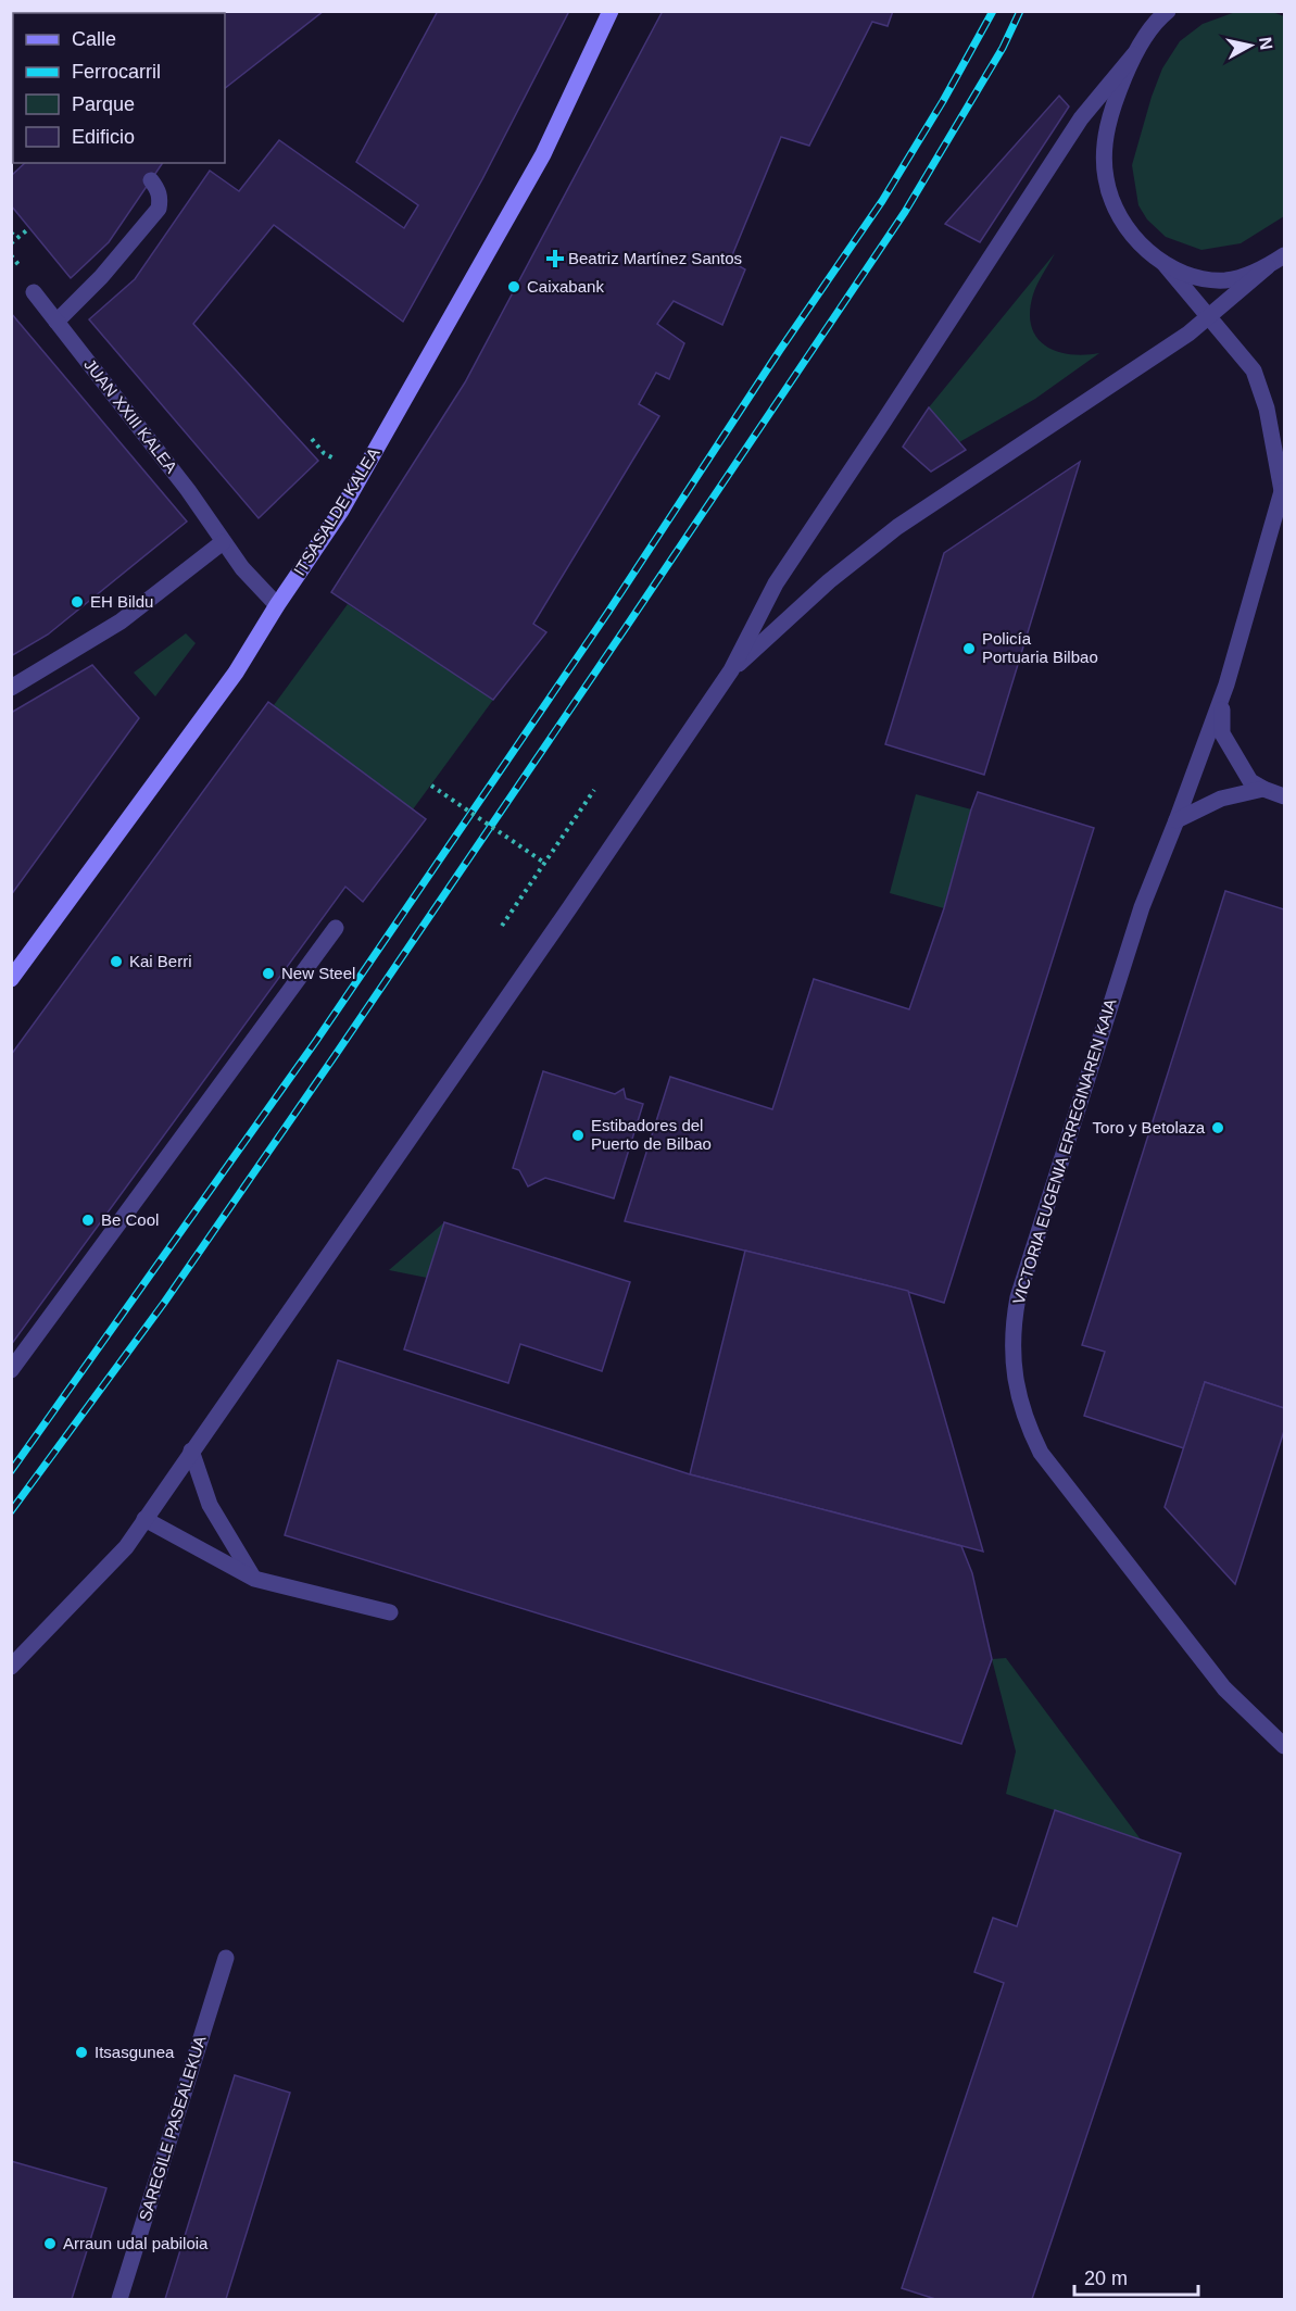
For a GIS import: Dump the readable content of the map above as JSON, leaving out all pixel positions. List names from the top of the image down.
{
  "streets": {
    "street": [
      "JUAN XXIII KALEA",
      "ITSASALDE KALEA",
      "VICTORIA EUGENIA ERREGINAREN KAIA",
      "SAREGILE PASEALEKUA"
    ]
  },
  "crossings": [
    ["JUAN XXIII KALEA", "ITSASALDE KALEA"]
  ],
  "places": {
    "health": ["Beatriz Martínez Santos"],
    "other": [
      "Caixabank",
      "EH Bildu",
      "Policía Portuaria Bilbao",
      "Kai Berri",
      "New Steel",
      "Toro y Betolaza",
      "Estibadores del Puerto de Bilbao",
      "Be Cool",
      "Itsasgunea",
      "Arraun udal pabiloia"
    ]
  },
  "legend": [
    "Calle",
    "Ferrocarril",
    "Parque",
    "Edificio"
  ],
  "scale_bar": "20 m",
  "north": "right"
}
